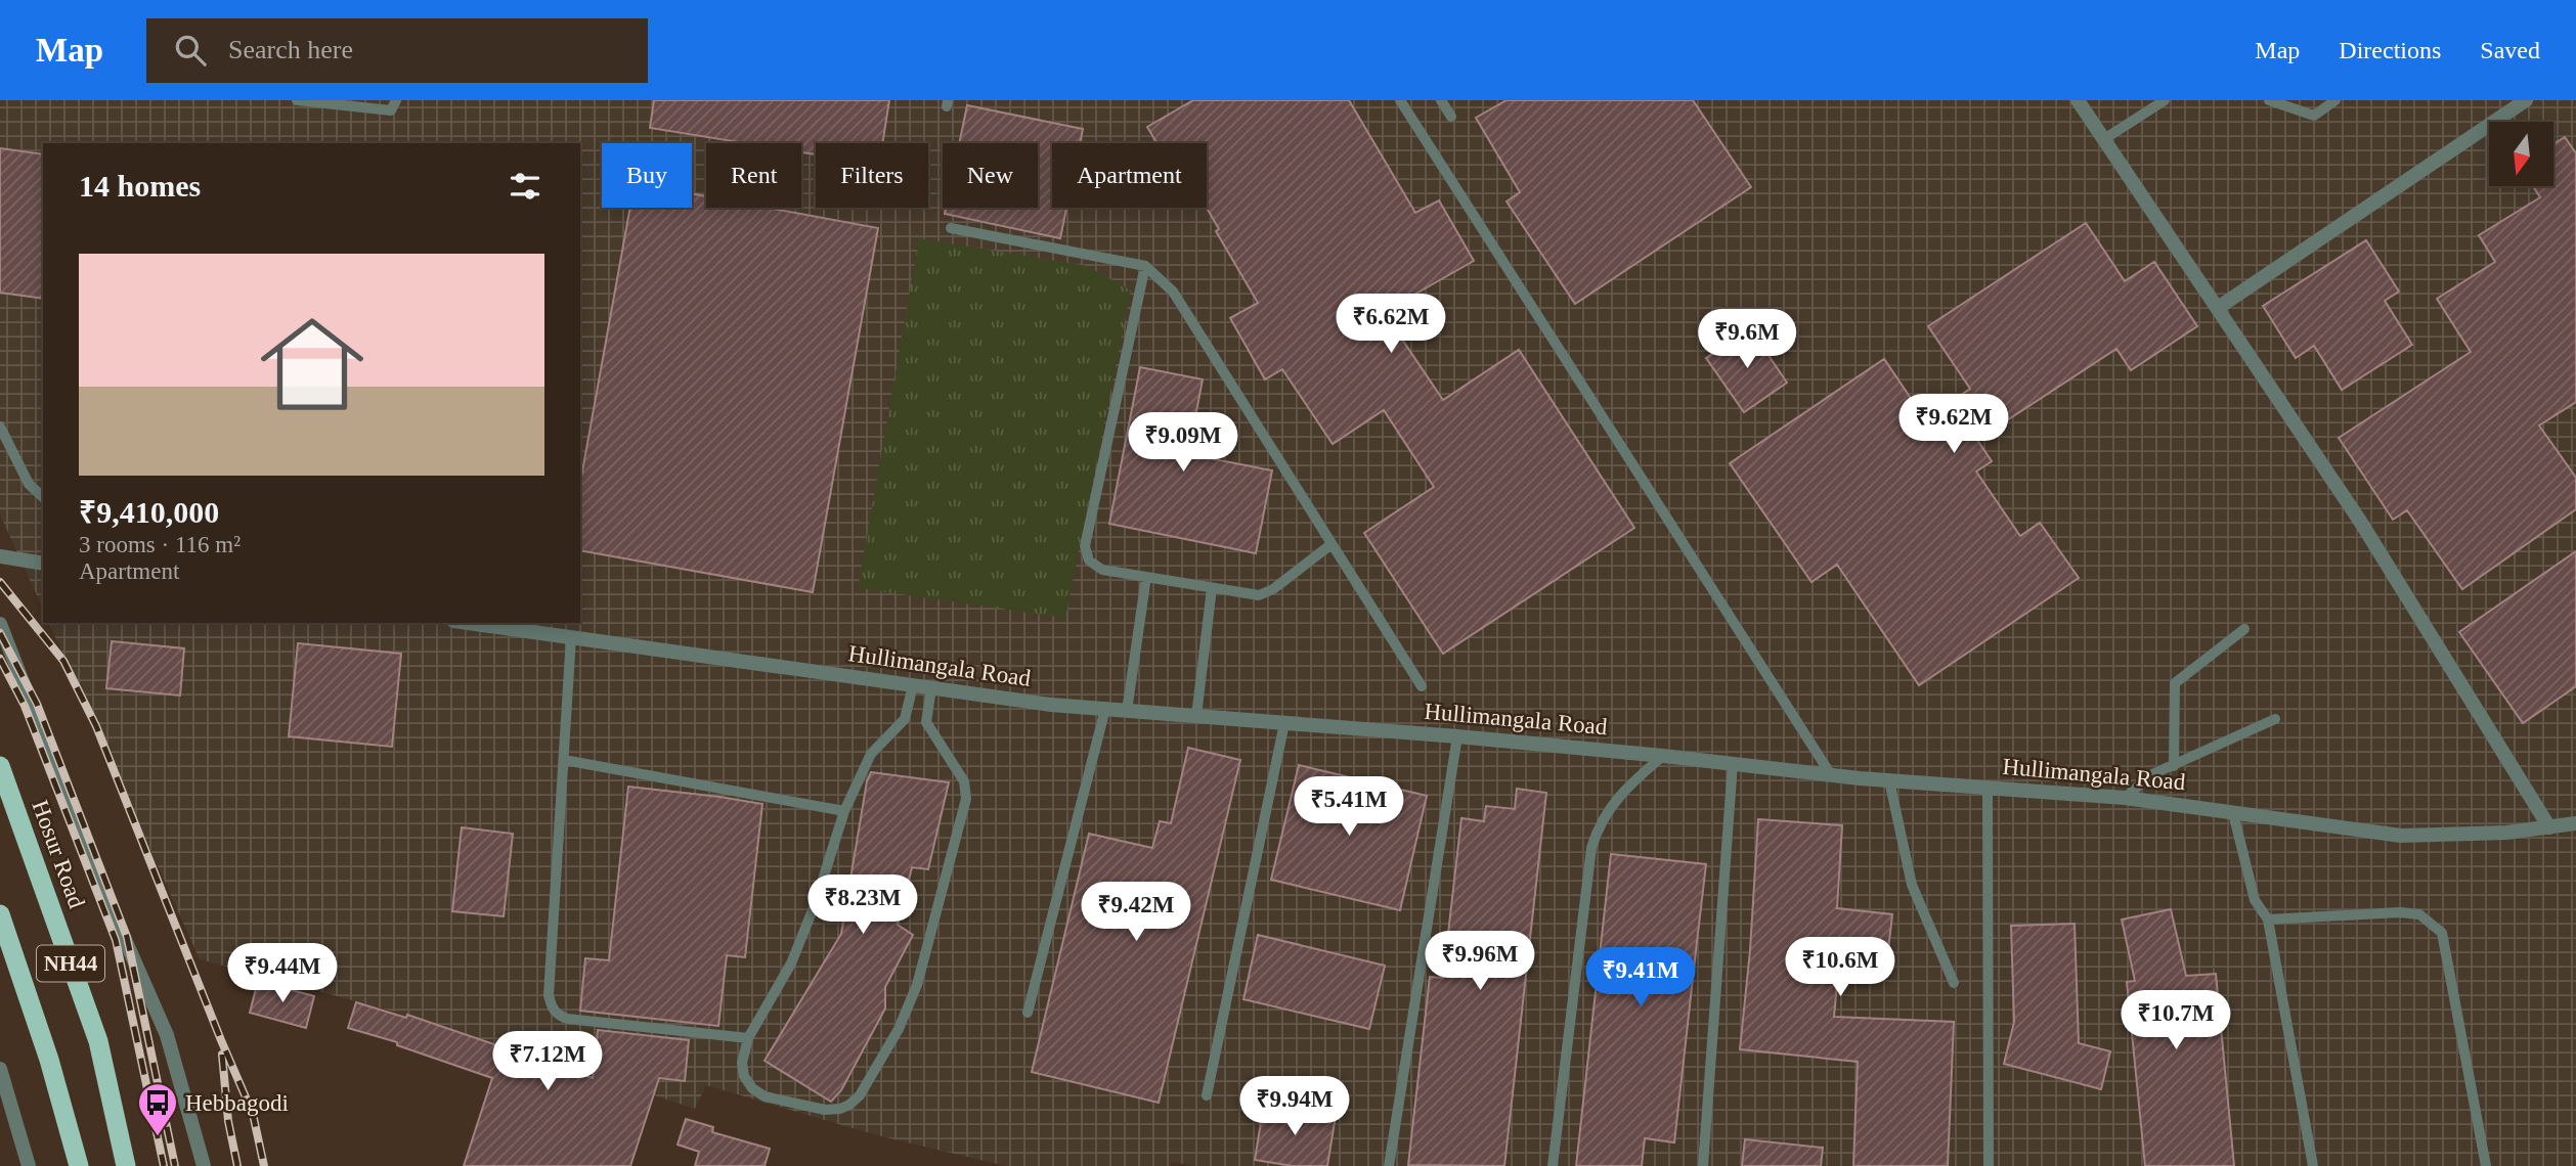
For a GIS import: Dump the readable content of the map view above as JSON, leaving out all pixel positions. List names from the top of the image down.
{
  "streets": {
    "highway": ["Hosur Road", "NH44"],
    "street": ["Hullimangala Road"]
  },
  "places": {
    "bus stop": ["Hebbagodi"]
  },
  "north": "bottom",
  "page": {
    "header": "Map",
    "search": "Search here",
    "nav": ["Map", "Directions", "Saved"],
    "chip": [
      "Buy",
      "Rent",
      "Filters",
      "New",
      "Apartment"
    ],
    "heading": "14 homes",
    "list": [
      {
        "name": "₹9,410,000",
        "note": "3 rooms · 116 m² · Apartment"
      }
    ],
    "price": [
      "₹6.62M",
      "₹9.6M",
      "₹9.62M",
      "₹9.09M",
      "₹5.41M",
      "₹8.23M",
      "₹9.42M",
      "₹9.96M",
      "₹10.6M",
      "₹9.44M",
      "₹9.41M",
      "₹10.7M",
      "₹7.12M",
      "₹9.94M"
    ]
  }
}
